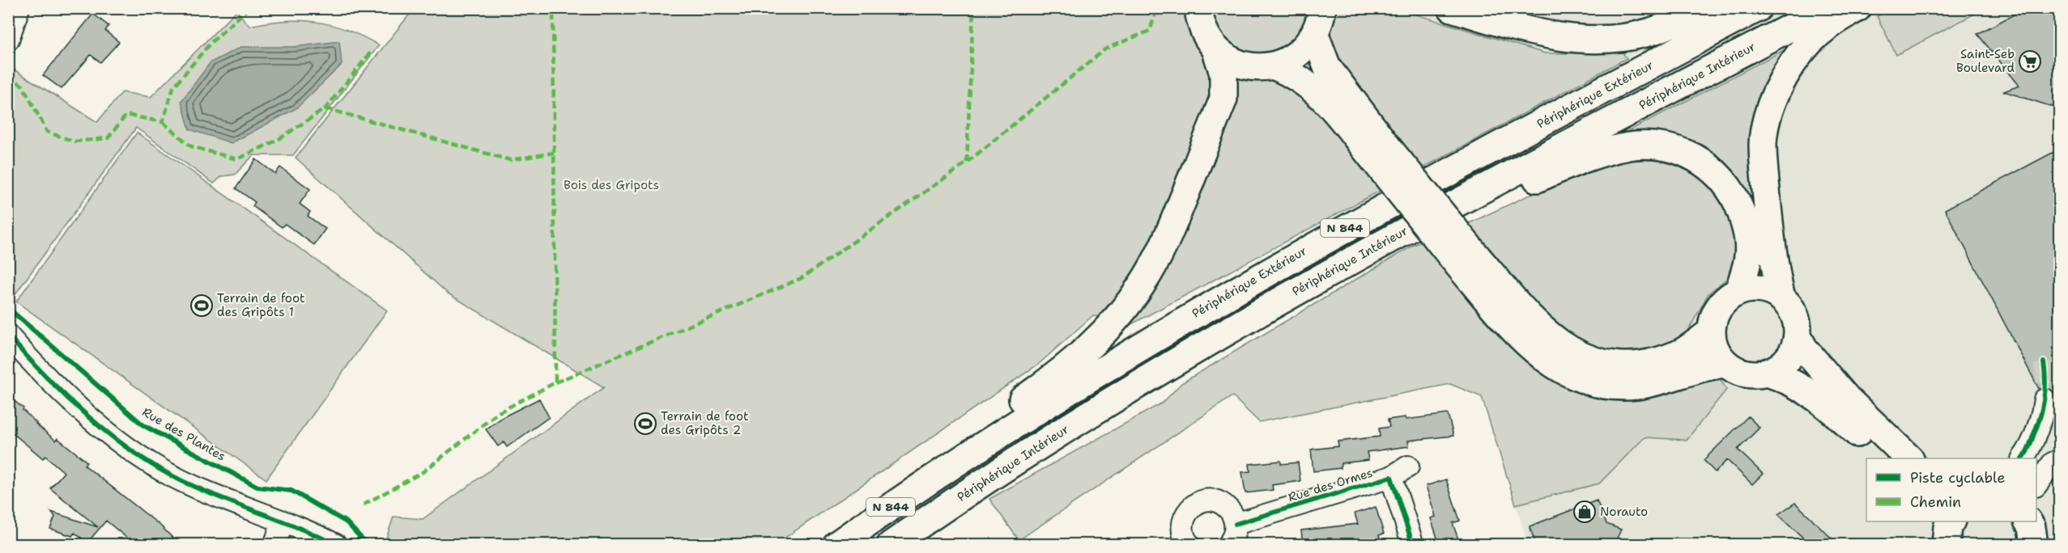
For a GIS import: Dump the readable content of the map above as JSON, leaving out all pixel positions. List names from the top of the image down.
{
  "streets": {
    "main road": ["Périphérique Intérieur", "Périphérique Extérieur", "N 844"],
    "street": ["Rue des Ormes"],
    "cycle path": ["Rue des Plantes"]
  },
  "parks": ["Bois des Gripots"],
  "places": {
    "supermarket": ["Saint-Seb Boulevard"],
    "sports": ["Terrain de foot des Gripôts 1", "Terrain de foot des Gripôts 2"],
    "shop": ["Norauto"]
  },
  "legend": ["Piste cyclable", "Chemin"]
}
